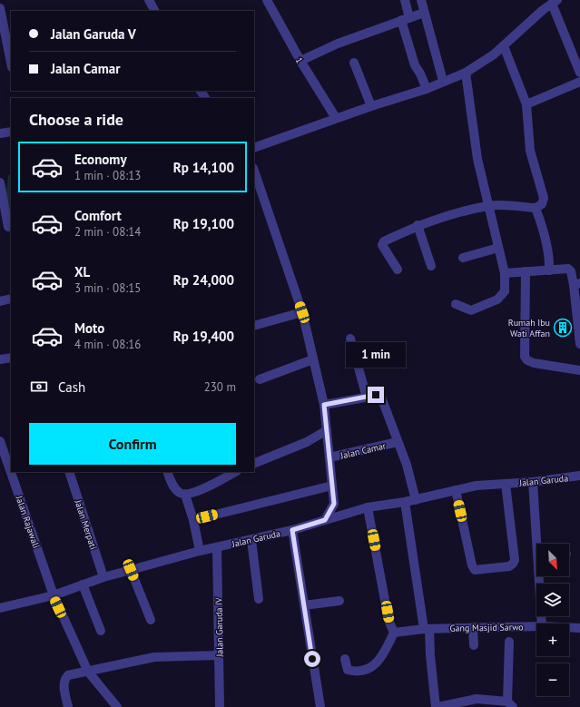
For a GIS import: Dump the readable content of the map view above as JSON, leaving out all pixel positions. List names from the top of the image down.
{
  "streets": {
    "street": [
      "1",
      "Jalan Camar",
      "Jalan Garuda",
      "Jalan Rajawali",
      "Jalan Merpati",
      "Jalan Garuda IV",
      "Gang Masjid Sarwo"
    ]
  },
  "crossings": [
    ["Jalan Garuda", "Jalan Rajawali"],
    ["Jalan Garuda", "Jalan Merpati"],
    ["Jalan Garuda", "Jalan Garuda IV"]
  ],
  "places": {
    "building": ["Rumah Ibu Wati Affan"]
  },
  "north": "bottom right",
  "page": {
    "banner": ["Jalan Garuda V", "Jalan Camar"],
    "heading": "Choose a ride",
    "list": [
      {
        "name": "Economy",
        "note": "1 min · 08:13",
        "value": "Rp 14,100"
      },
      {
        "name": "Comfort",
        "note": "2 min · 08:14",
        "value": "Rp 19,100"
      },
      {
        "name": "XL",
        "note": "3 min · 08:15",
        "value": "Rp 24,000"
      },
      {
        "name": "Moto",
        "note": "4 min · 08:16",
        "value": "Rp 19,400"
      }
    ],
    "bubble": "1 min",
    "pay": ["Cash", "230 m"],
    "buttons": "Confirm",
    "map_buttons": ["+", "−"]
  }
}
